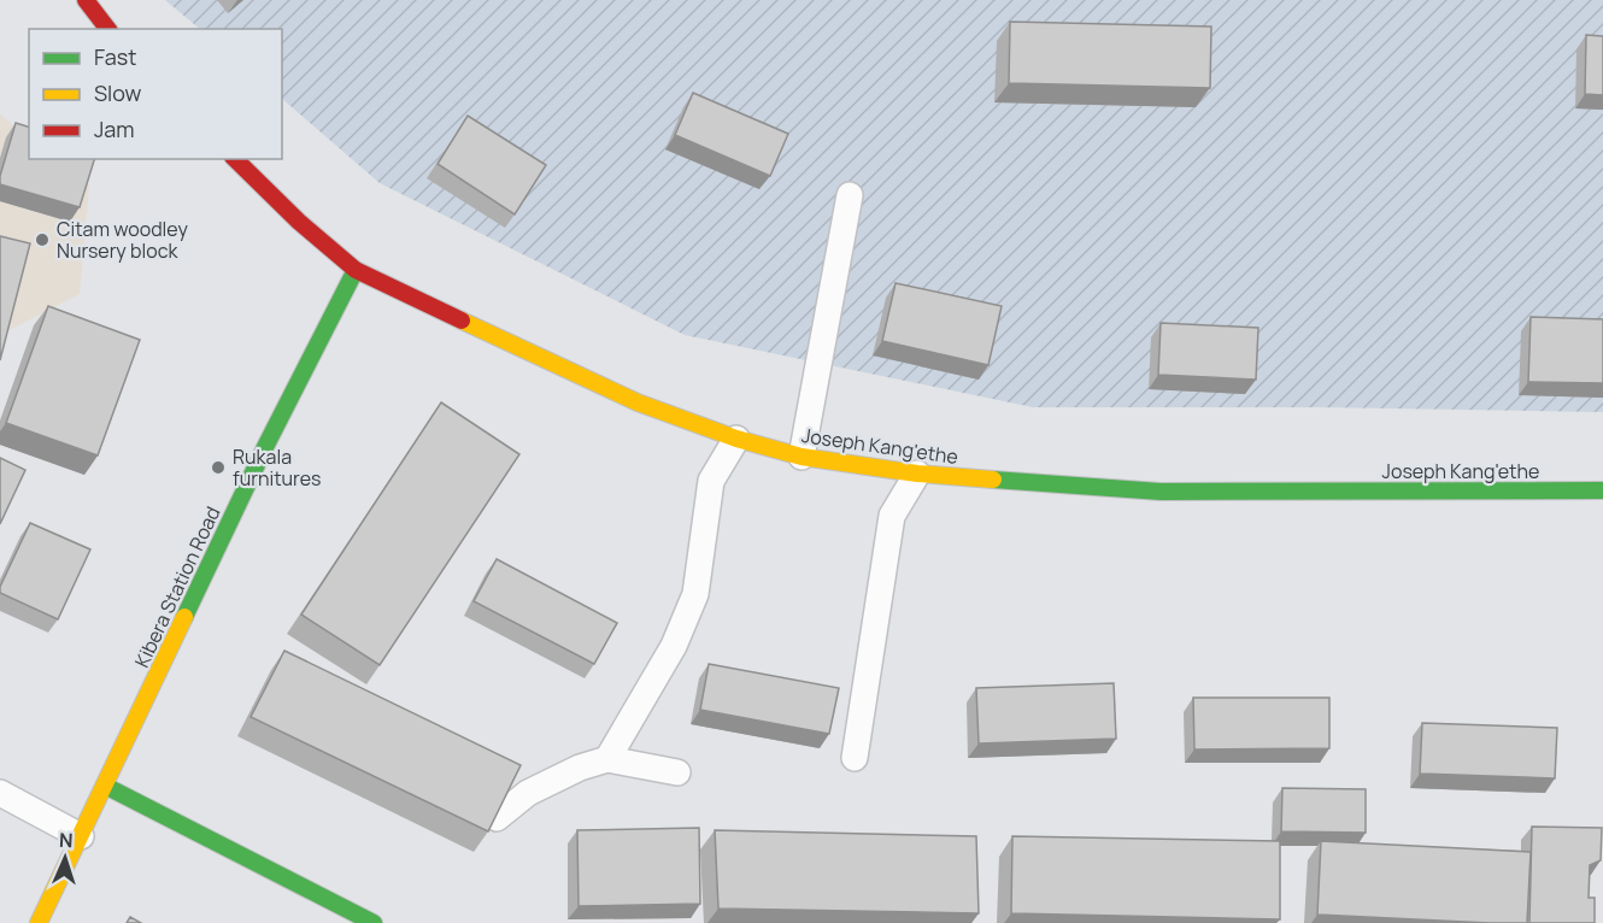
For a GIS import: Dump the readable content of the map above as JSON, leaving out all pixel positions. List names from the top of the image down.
{
  "streets": {
    "street": ["Joseph Kang'ethe", "Kibera Station Road"]
  },
  "crossings": [
    ["Joseph Kang'ethe", "Kibera Station Road"]
  ],
  "places": ["Citam woodley Nursery block", "Rukala furnitures"],
  "legend": ["Fast", "Slow", "Jam"],
  "north": "top"
}
